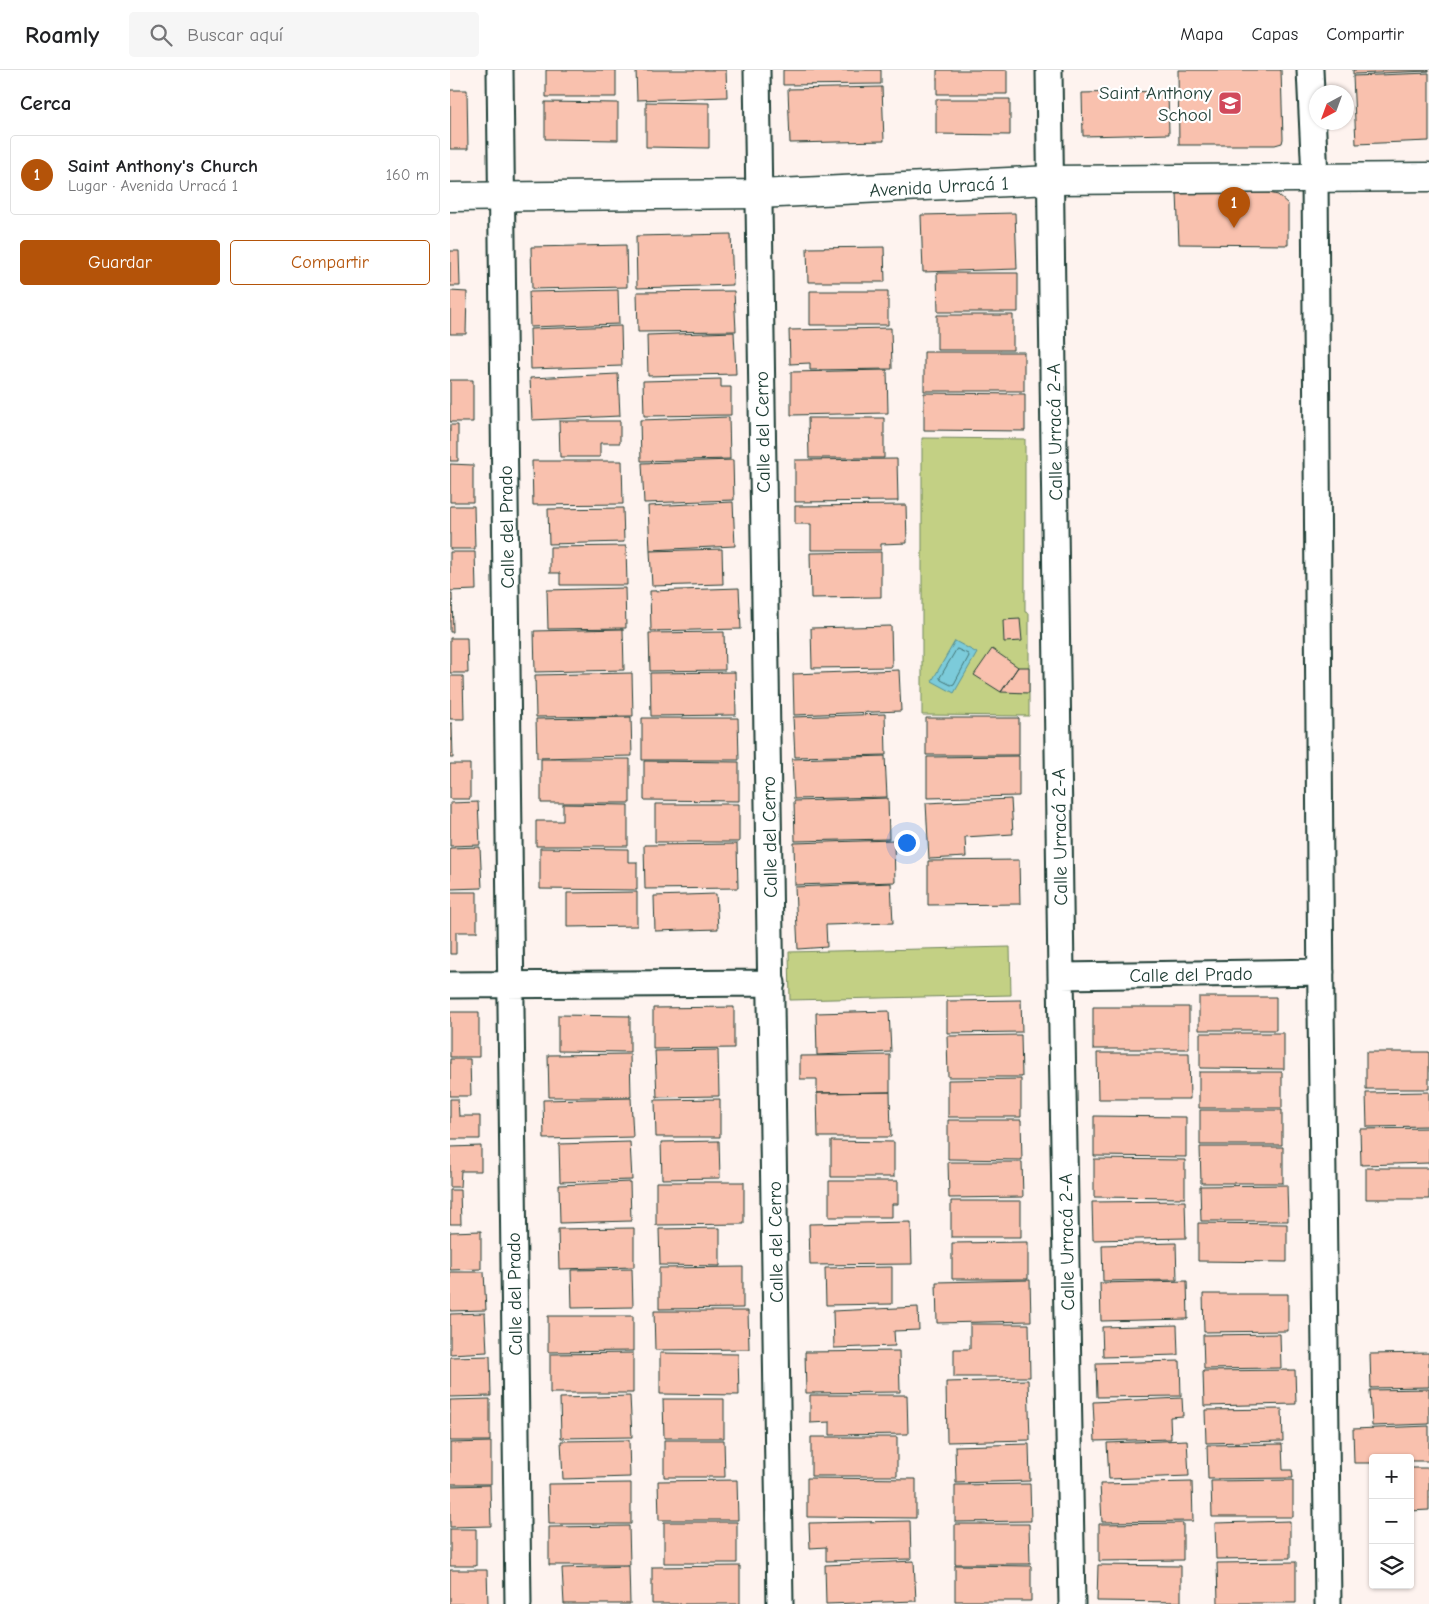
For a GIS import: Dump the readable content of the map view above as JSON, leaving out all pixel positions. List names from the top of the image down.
{
  "streets": {
    "street": [
      "Avenida Urracá 1",
      "Calle del Cerro",
      "Calle Urracá 2-A",
      "Calle del Prado"
    ]
  },
  "crossings": [
    ["Avenida Urracá 1", "Calle del Cerro"],
    ["Avenida Urracá 1", "Calle Urracá 2-A"],
    ["Avenida Urracá 1", "Calle del Prado"],
    ["Calle Urracá 2-A", "Calle del Prado"]
  ],
  "places": {
    "school or university": ["Saint Anthony School"]
  },
  "north": "bottom left",
  "page": {
    "header": "Roamly",
    "search": "Buscar aquí",
    "nav": ["Mapa", "Capas", "Compartir"],
    "heading": "Cerca",
    "list": [
      {
        "mark": "1",
        "name": "Saint Anthony's Church",
        "note": "Lugar · Avenida Urracá 1",
        "value": "160 m"
      }
    ],
    "pins": "1",
    "buttons": ["Guardar", "Compartir"],
    "map_buttons": ["+", "−"]
  }
}
